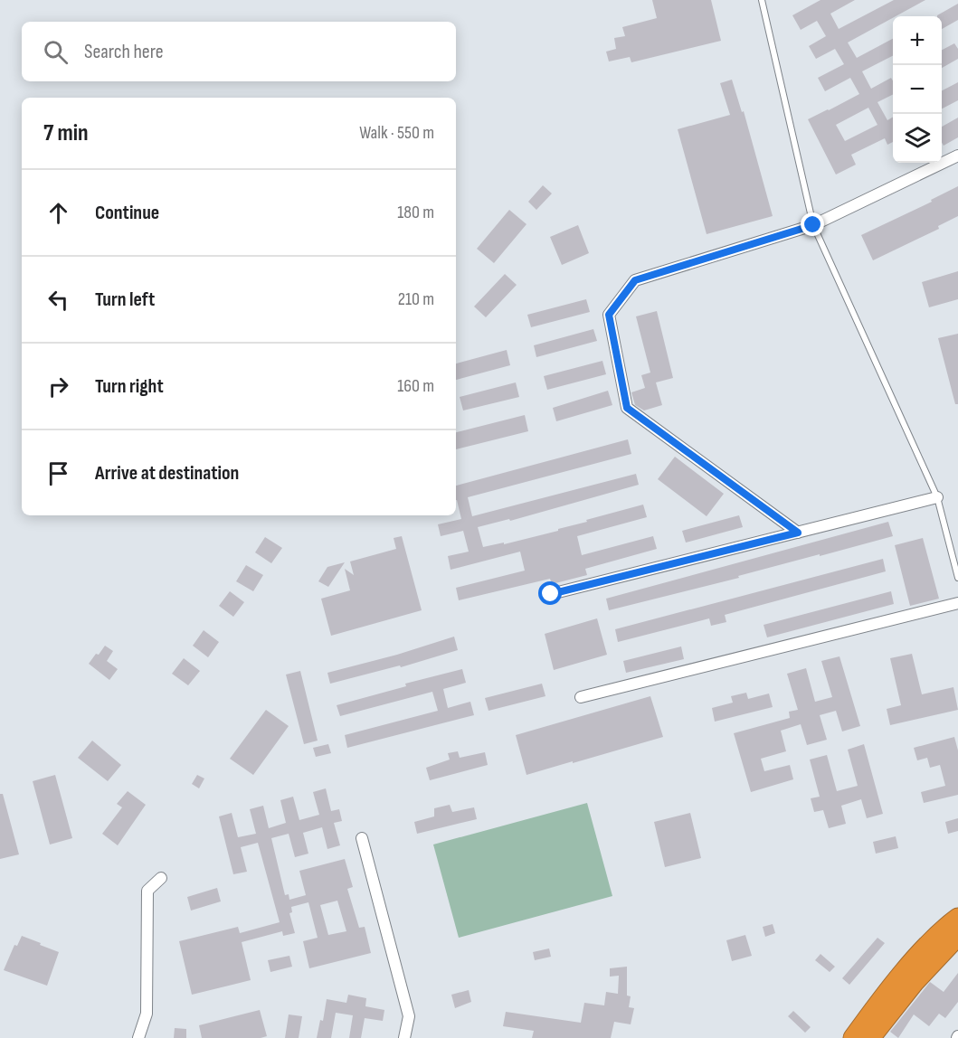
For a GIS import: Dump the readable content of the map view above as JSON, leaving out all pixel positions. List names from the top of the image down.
{
  "page": {
    "map_buttons": ["+", "−"],
    "search": "Search here",
    "heading": ["7 min", "Walk · 550 m"],
    "list": [
      ["Continue", "180 m"],
      ["Turn left", "210 m"],
      ["Turn right", "160 m"],
      "Arrive at destination"
    ]
  }
}
